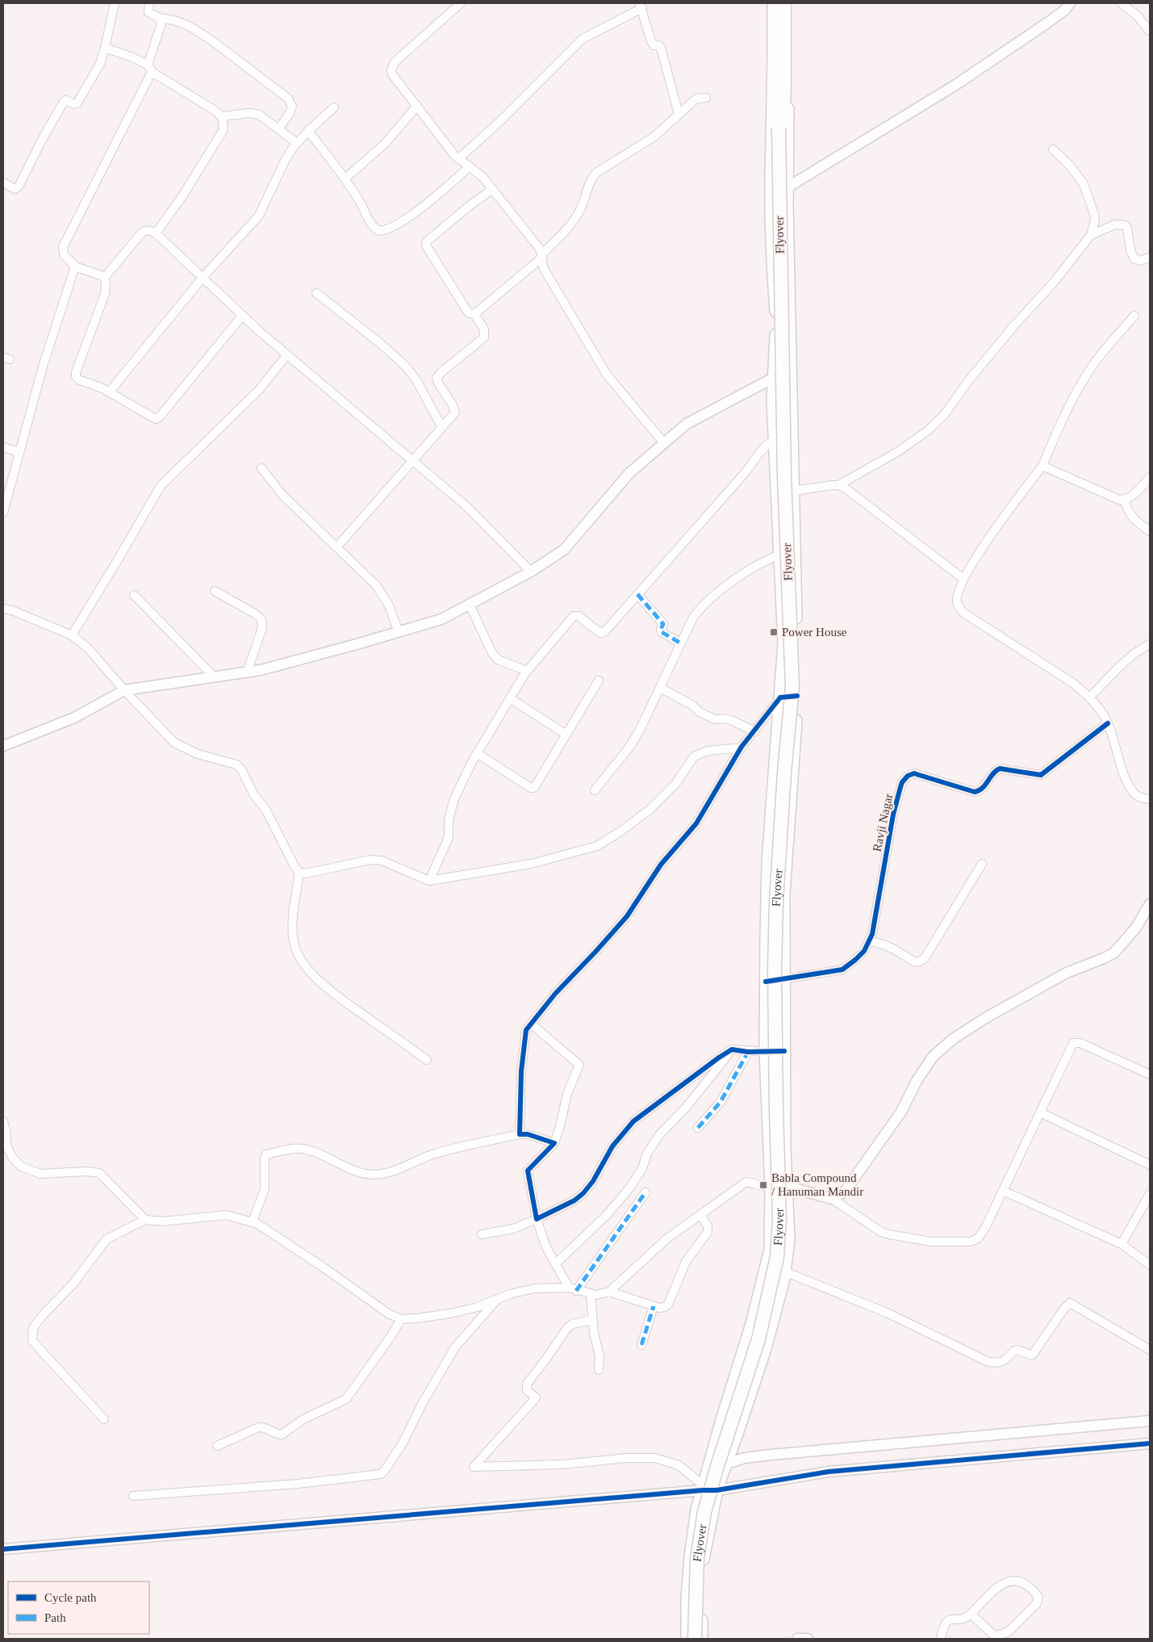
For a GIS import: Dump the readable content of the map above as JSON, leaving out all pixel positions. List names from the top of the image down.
{
  "streets": {
    "highway": ["Flyover"],
    "street": ["Ravji Nagar"]
  },
  "places": {
    "transit": ["Power House", "Babla Compound / Hanuman Mandir"]
  },
  "legend": ["Cycle path", "Path"]
}
